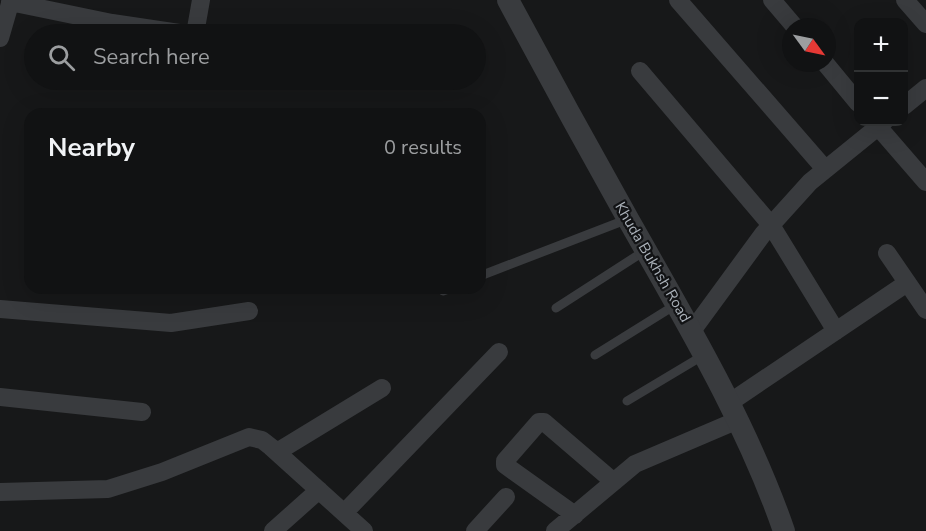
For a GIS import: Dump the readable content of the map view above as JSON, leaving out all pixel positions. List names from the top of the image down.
{
  "streets": {
    "street": ["Khuda Bukhsh Road"]
  },
  "north": "bottom right",
  "page": {
    "map_buttons": ["+", "−"],
    "search": "Search here",
    "heading": ["Nearby", "0 results"]
  }
}
